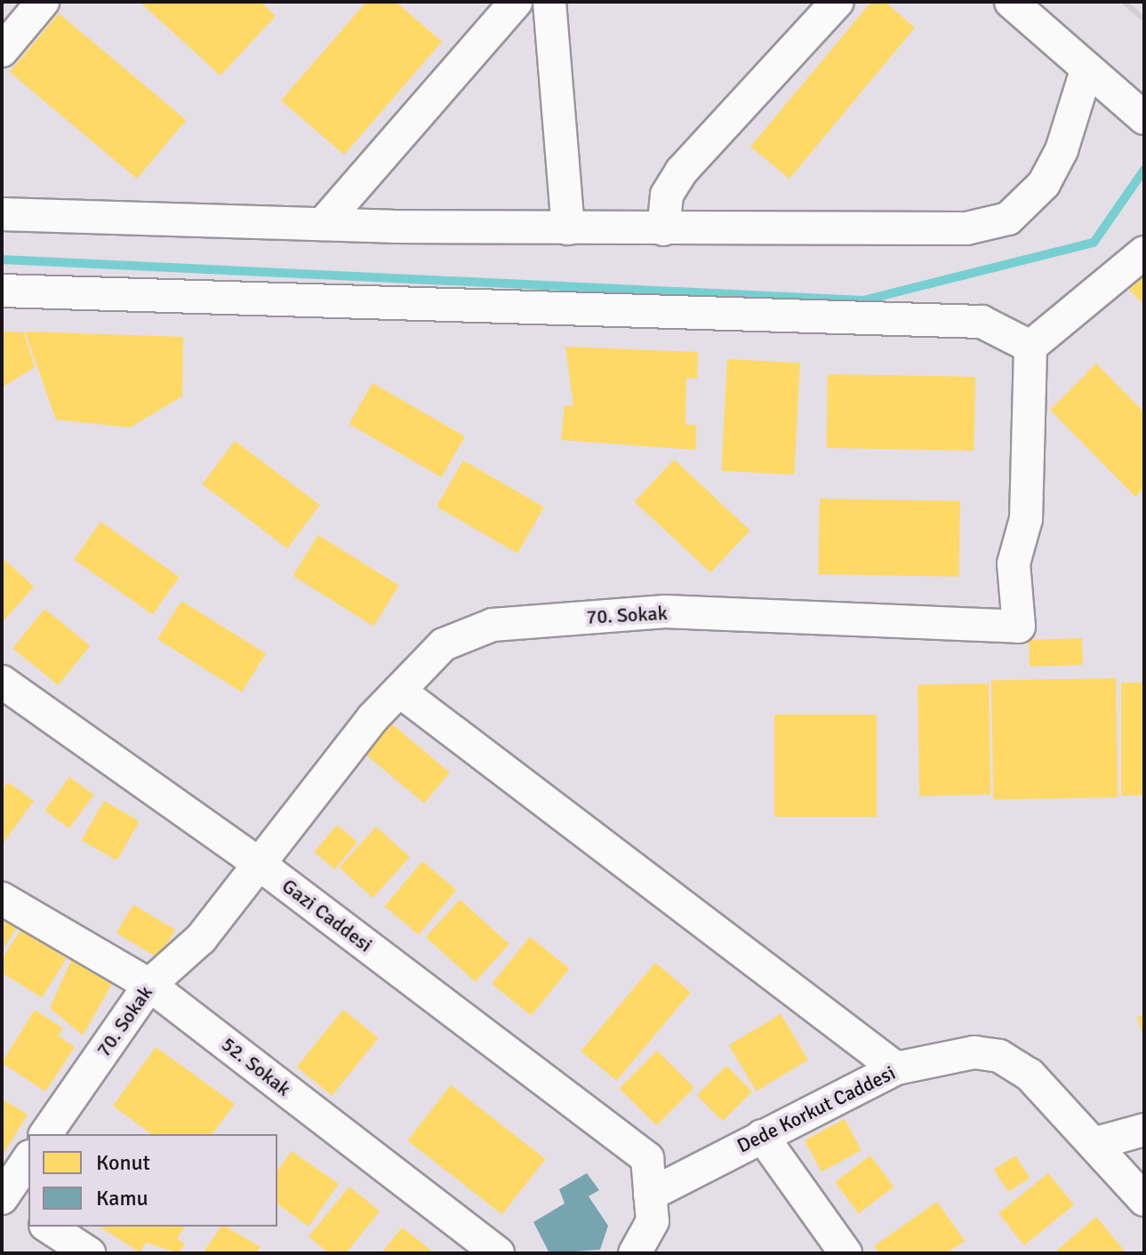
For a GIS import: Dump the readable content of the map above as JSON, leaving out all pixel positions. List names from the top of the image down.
{
  "streets": {
    "street": [
      "70. Sokak",
      "Gazi Caddesi",
      "52. Sokak",
      "Dede Korkut Caddesi"
    ]
  },
  "crossings": [
    ["70. Sokak", "Gazi Caddesi"],
    ["70. Sokak", "52. Sokak"],
    ["Gazi Caddesi", "Dede Korkut Caddesi"]
  ],
  "legend": ["Konut", "Kamu"]
}
